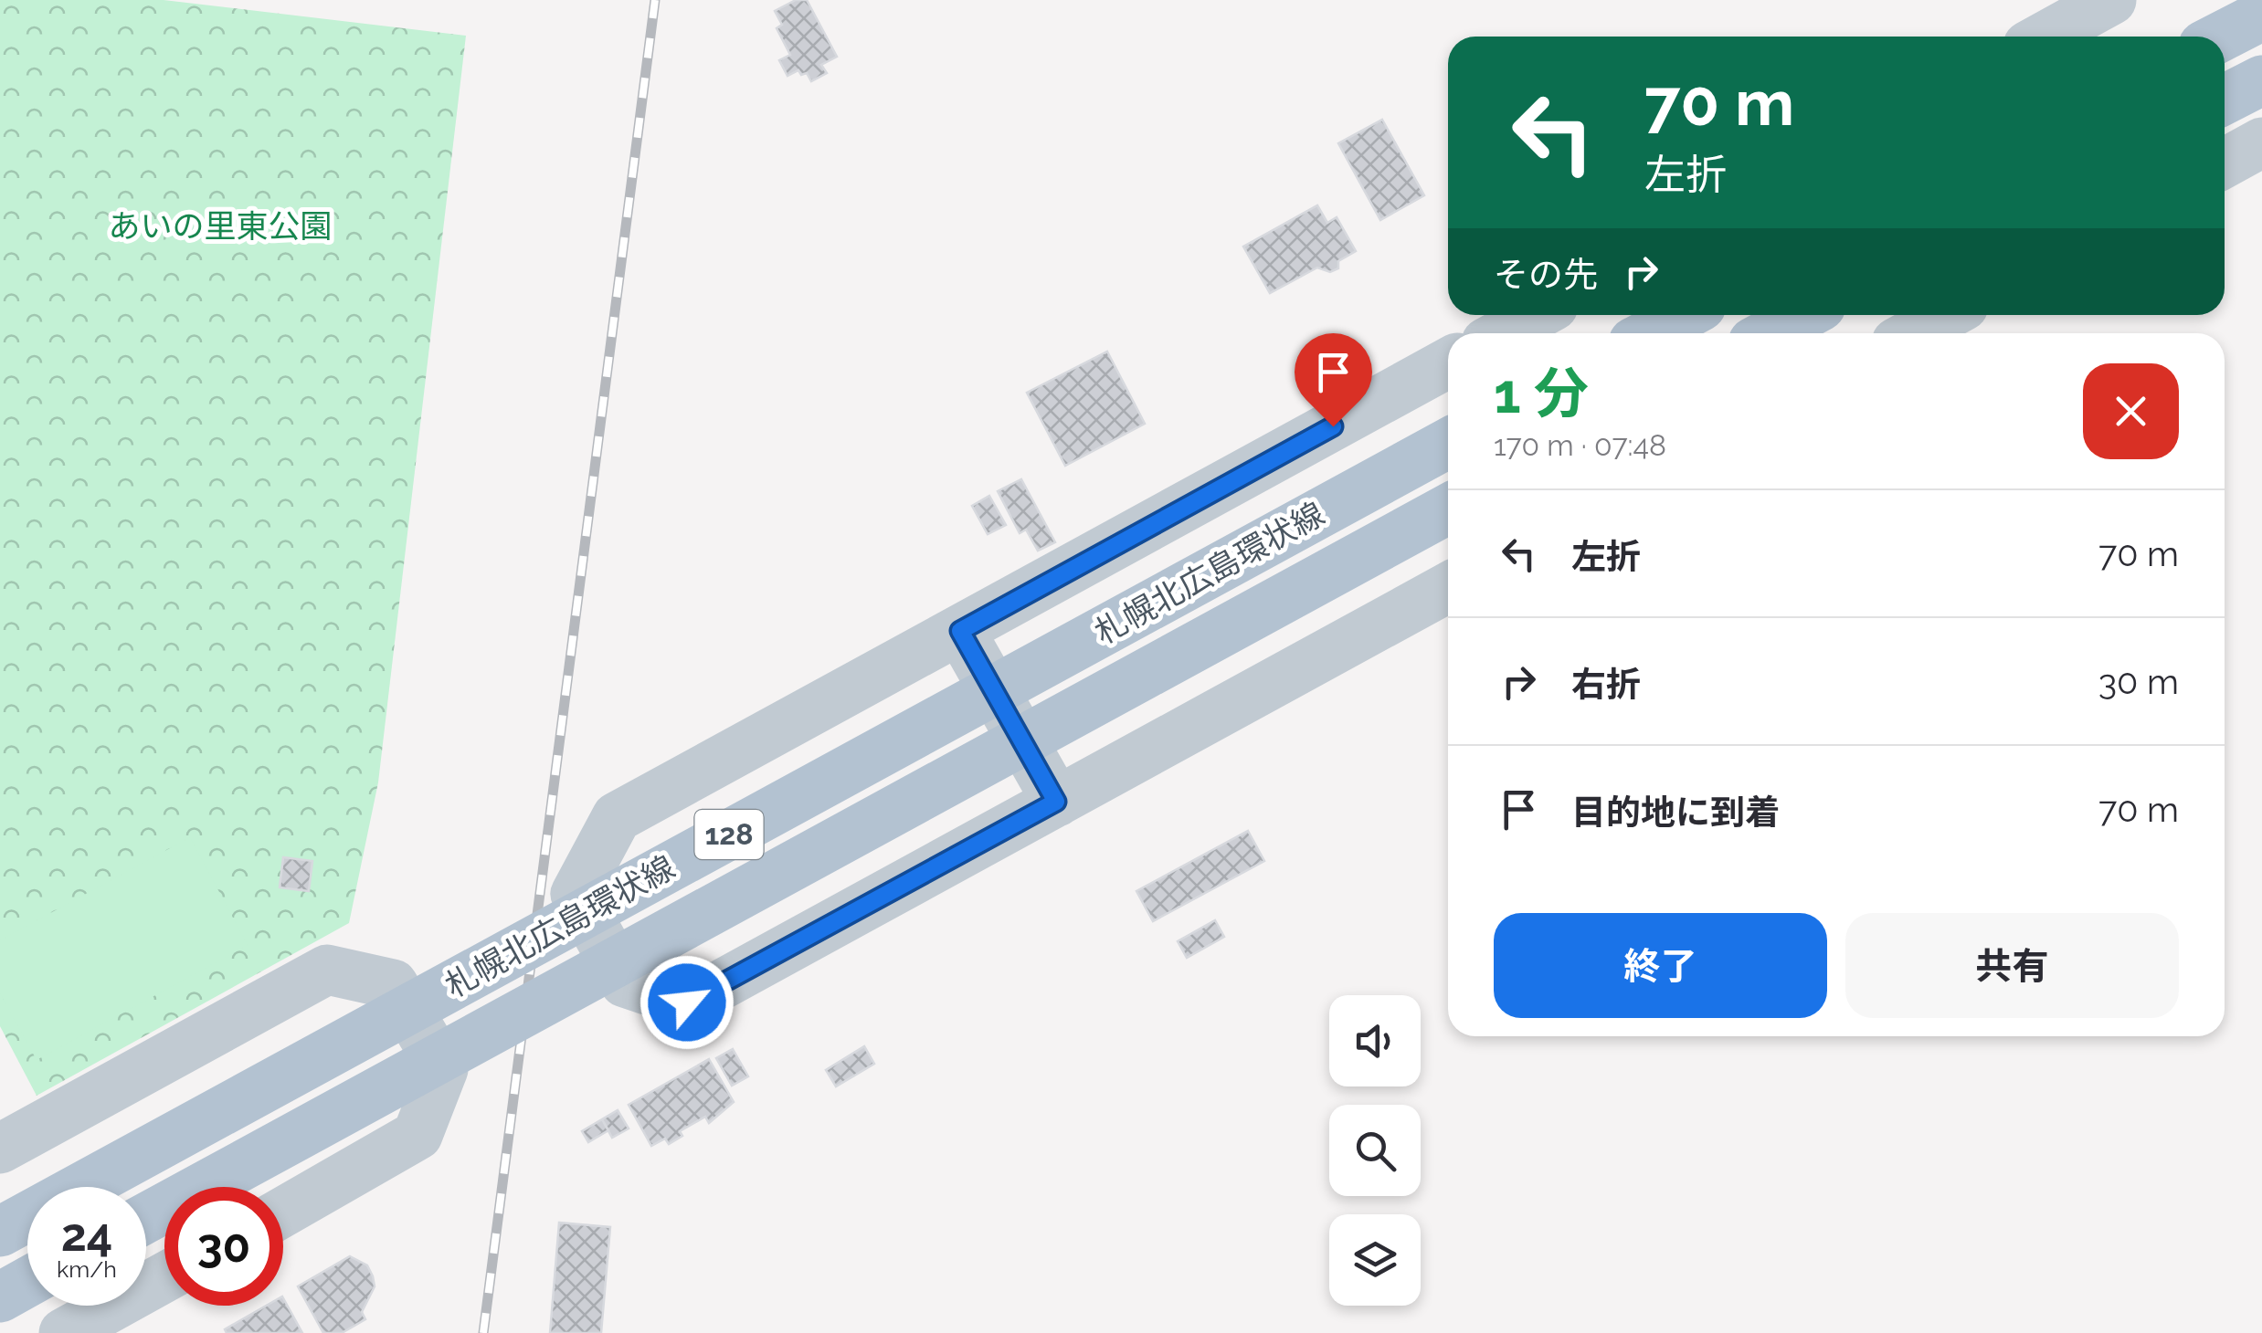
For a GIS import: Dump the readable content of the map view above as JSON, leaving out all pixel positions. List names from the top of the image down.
{
  "streets": {
    "main road": ["札幌北広島環状線", "128"]
  },
  "parks": ["あいの里東公園"],
  "page": {
    "turn": ["70 m", "左折"],
    "then": "その先",
    "heading": ["1 分", "170 m · 07:48"],
    "list": [
      {
        "name": "左折",
        "value": "70 m"
      },
      {
        "name": "右折",
        "value": "30 m"
      },
      {
        "name": "目的地に到着",
        "value": "70 m"
      }
    ],
    "buttons": ["終了", "共有"],
    "speed": "24 km/h",
    "limit": "30"
  }
}
